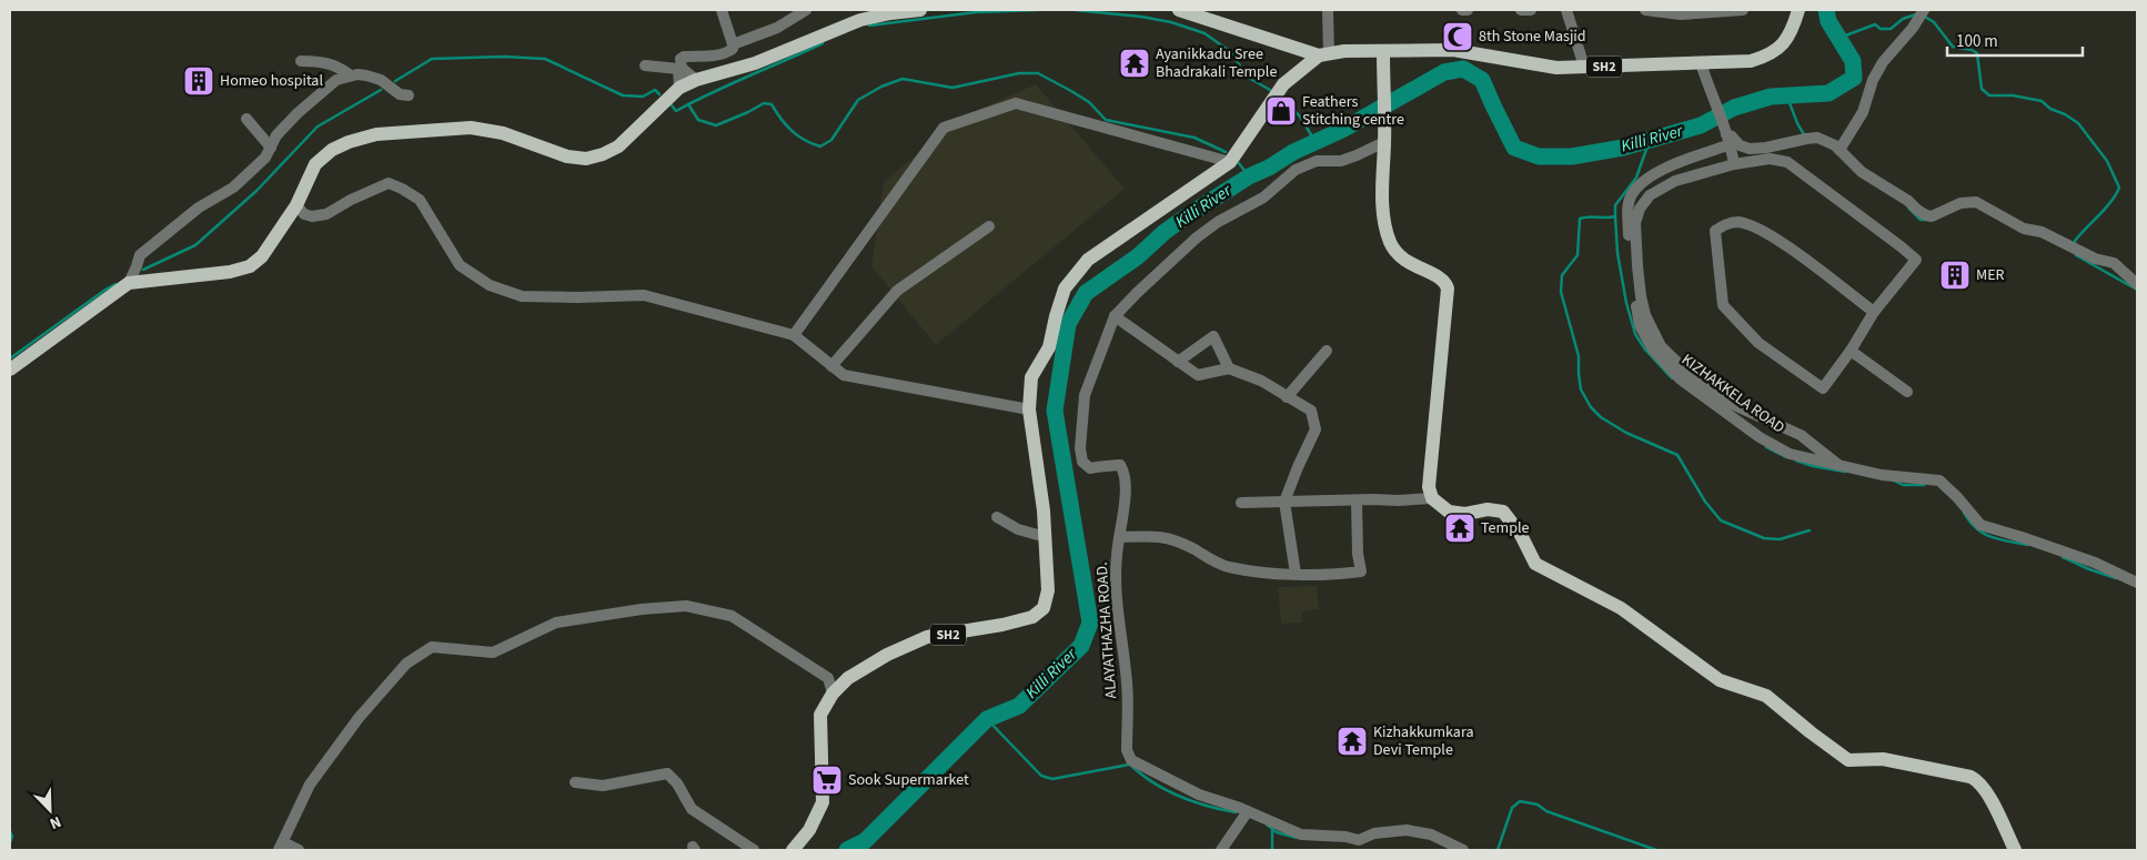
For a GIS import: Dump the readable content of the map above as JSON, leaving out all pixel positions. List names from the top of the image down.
{
  "streets": {
    "main road": ["SH2"],
    "street": ["KIZHAKKELA ROAD", "ALAYATHAZHA ROAD."]
  },
  "water": ["Killi River"],
  "places": {
    "mosque": ["8th Stone Masjid"],
    "temple": ["Ayanikkadu Sree Bhadrakali Temple", "Temple", "Kizhakkumkara Devi Temple"],
    "building": ["Homeo hospital", "MER"],
    "shop": ["Feathers Stitching centre"],
    "supermarket": ["Sook Supermarket"]
  },
  "scale_bar": "100 m",
  "north": "bottom right"
}
